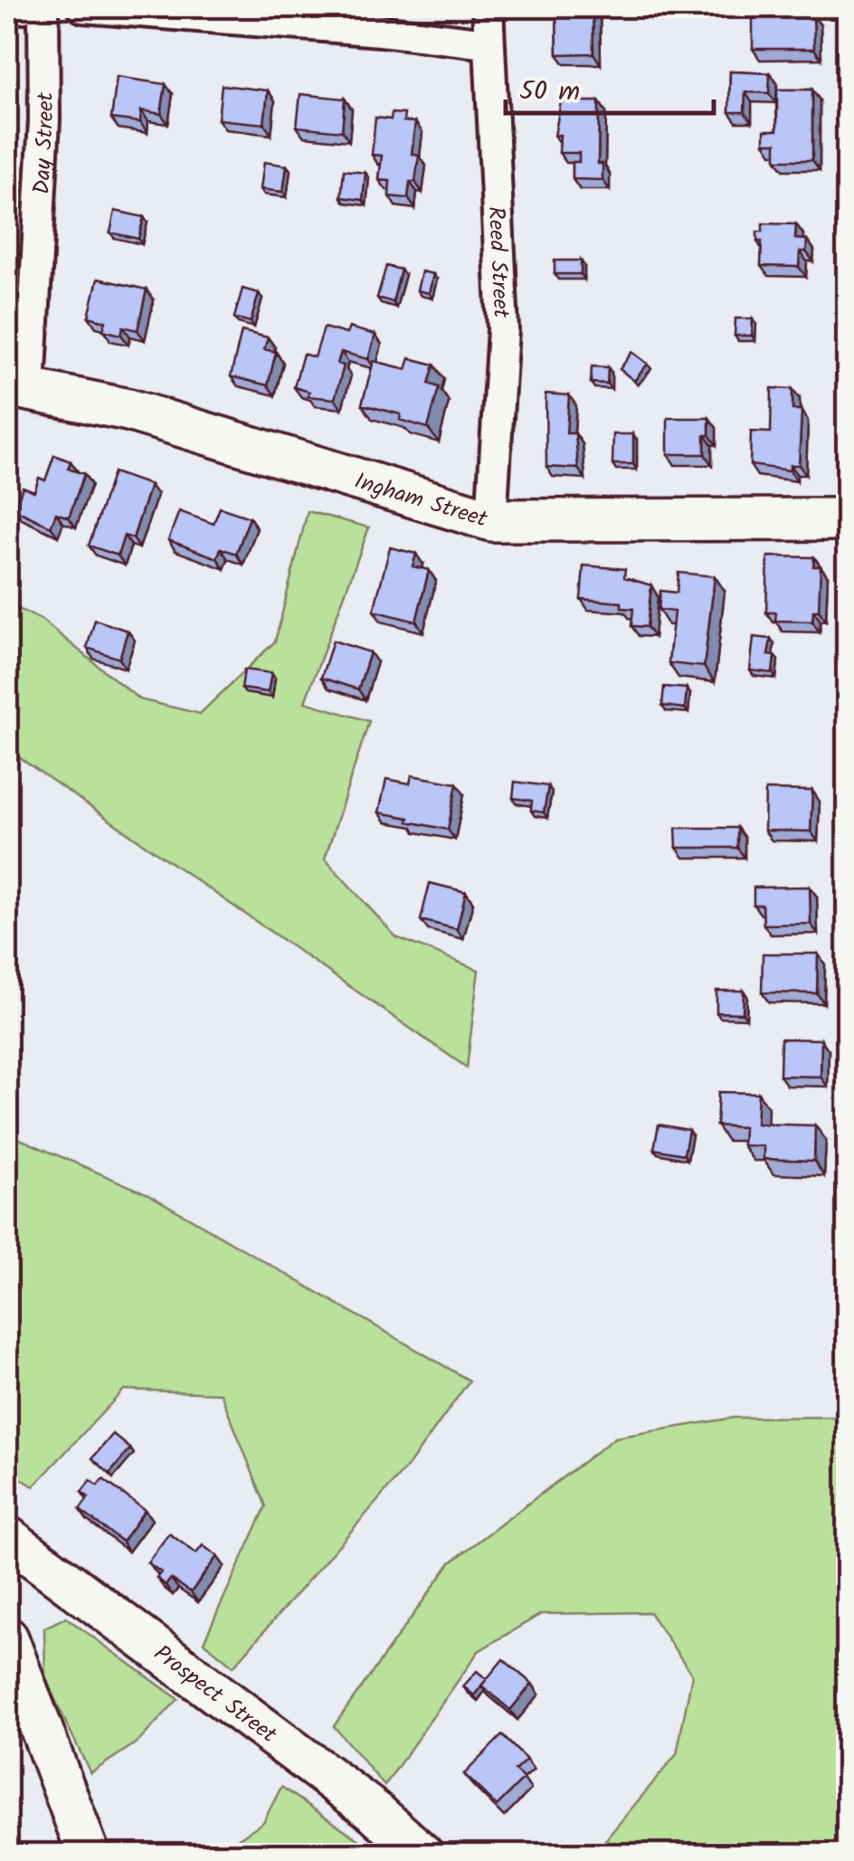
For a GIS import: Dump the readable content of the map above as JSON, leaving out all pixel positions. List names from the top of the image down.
{
  "streets": {
    "street": [
      "Day Street",
      "Reed Street",
      "Ingham Street",
      "Prospect Street"
    ]
  },
  "crossings": [
    ["Day Street", "Ingham Street"],
    ["Reed Street", "Ingham Street"]
  ],
  "scale_bar": "50 m"
}
